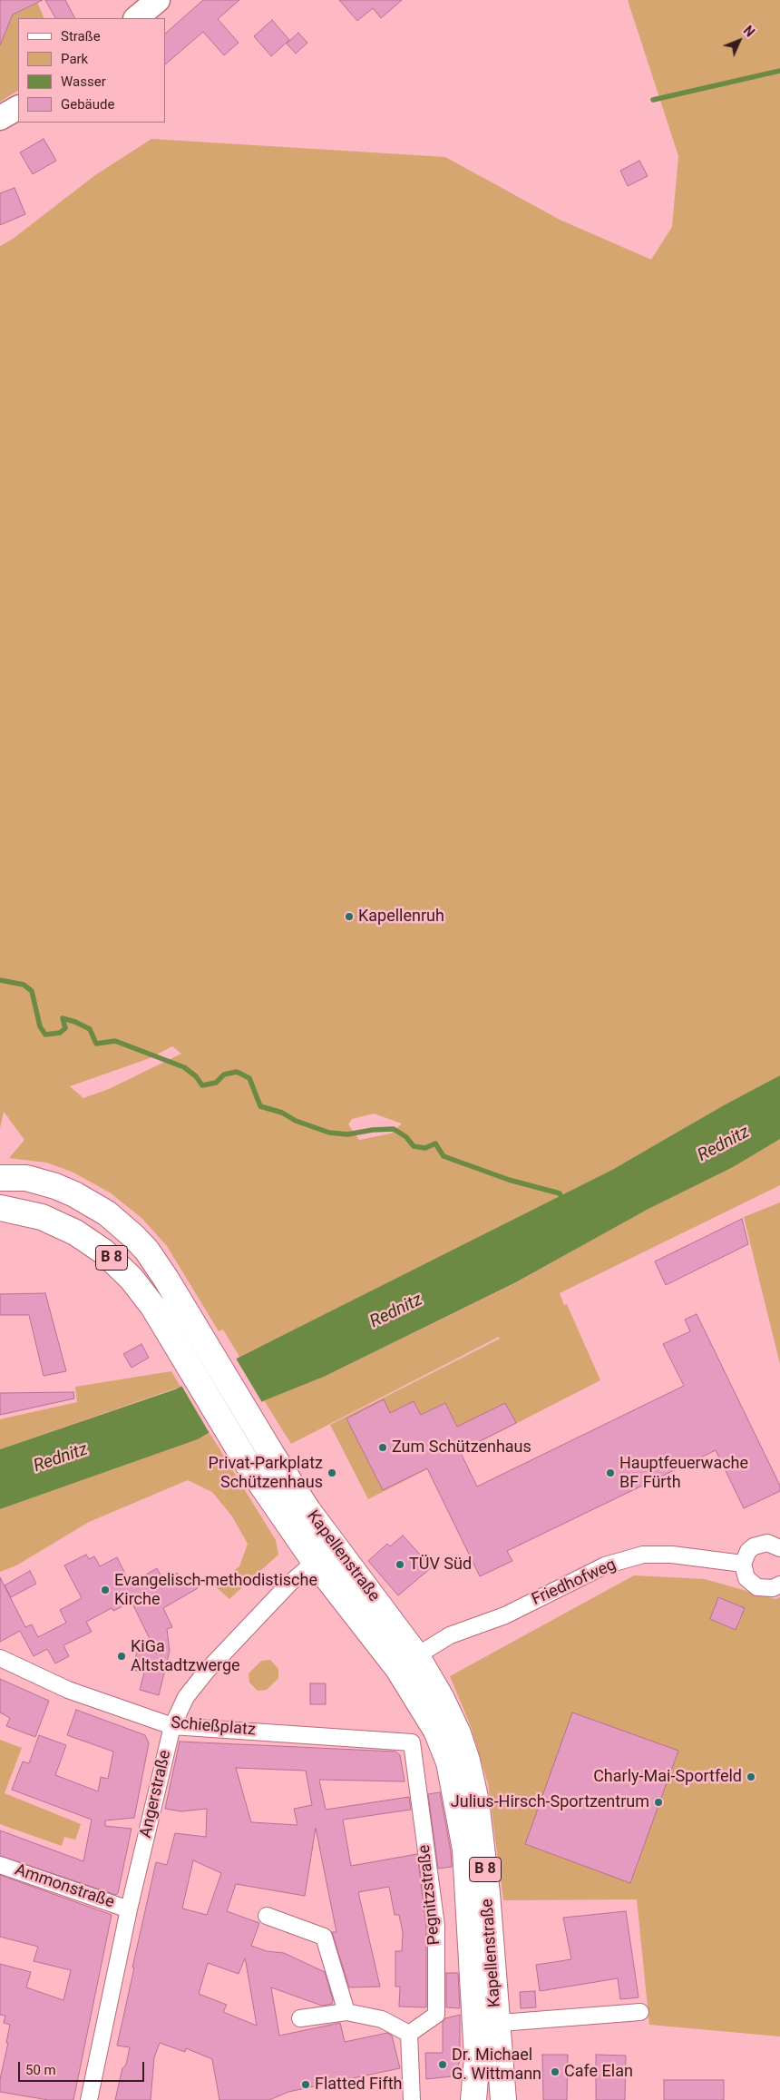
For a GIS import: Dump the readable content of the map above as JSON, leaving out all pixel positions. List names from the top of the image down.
{
  "streets": {
    "main road": ["B 8", "Kapellenstraße"],
    "street": [
      "Friedhofweg",
      "Schießplatz",
      "Angerstraße",
      "Ammonstraße",
      "Pegnitzstraße"
    ]
  },
  "crossings": [
    ["Kapellenstraße", "Friedhofweg"],
    ["Kapellenstraße", "Angerstraße"],
    ["Schießplatz", "Angerstraße"],
    ["Schießplatz", "Pegnitzstraße"],
    ["Angerstraße", "Ammonstraße"]
  ],
  "water": ["Rednitz"],
  "places": [
    "Kapellenruh",
    "Zum Schützenhaus",
    "Privat-Parkplatz Schützenhaus",
    "Hauptfeuerwache BF Fürth",
    "TÜV Süd",
    "Evangelisch-methodistische Kirche",
    "KiGa Altstadtzwerge",
    "Charly-Mai-Sportfeld",
    "Julius-Hirsch-Sportzentrum",
    "Dr. Michael G. Wittmann",
    "Cafe Elan",
    "Flatted Fifth"
  ],
  "legend": [
    "Straße",
    "Park",
    "Wasser",
    "Gebäude"
  ],
  "scale_bar": "50 m",
  "north": "top right"
}
